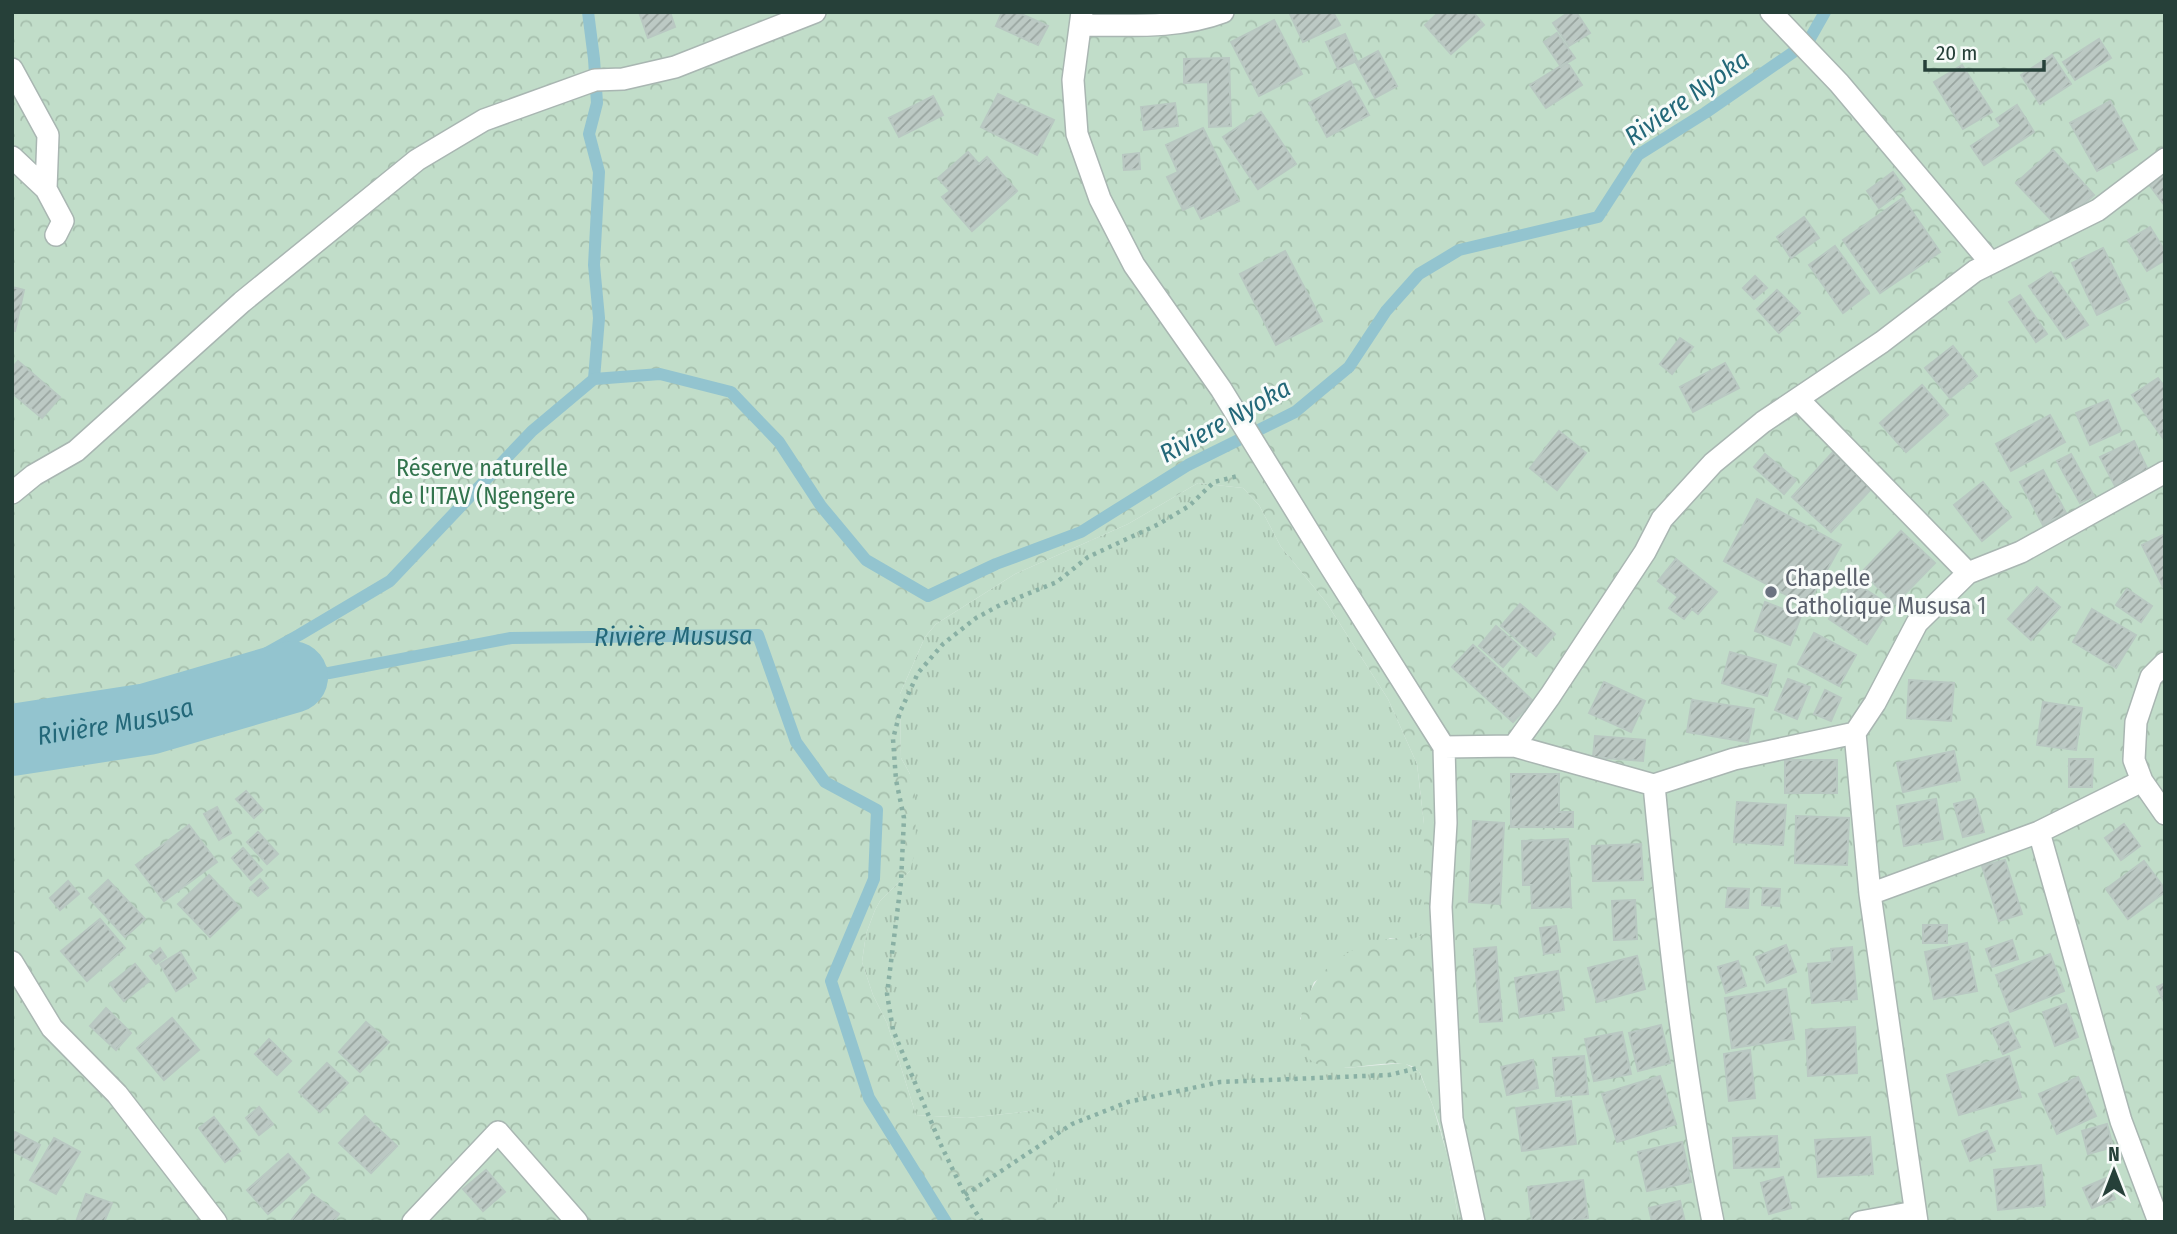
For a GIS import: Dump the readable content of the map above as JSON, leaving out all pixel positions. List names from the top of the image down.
{
  "water": ["Riviere Nyoka", "Rivière Mususa"],
  "parks": ["Réserve naturelle de l'ITAV (Ngengere"],
  "places": ["Chapelle Catholique Mususa 1"],
  "scale_bar": "20 m",
  "north": "top"
}
